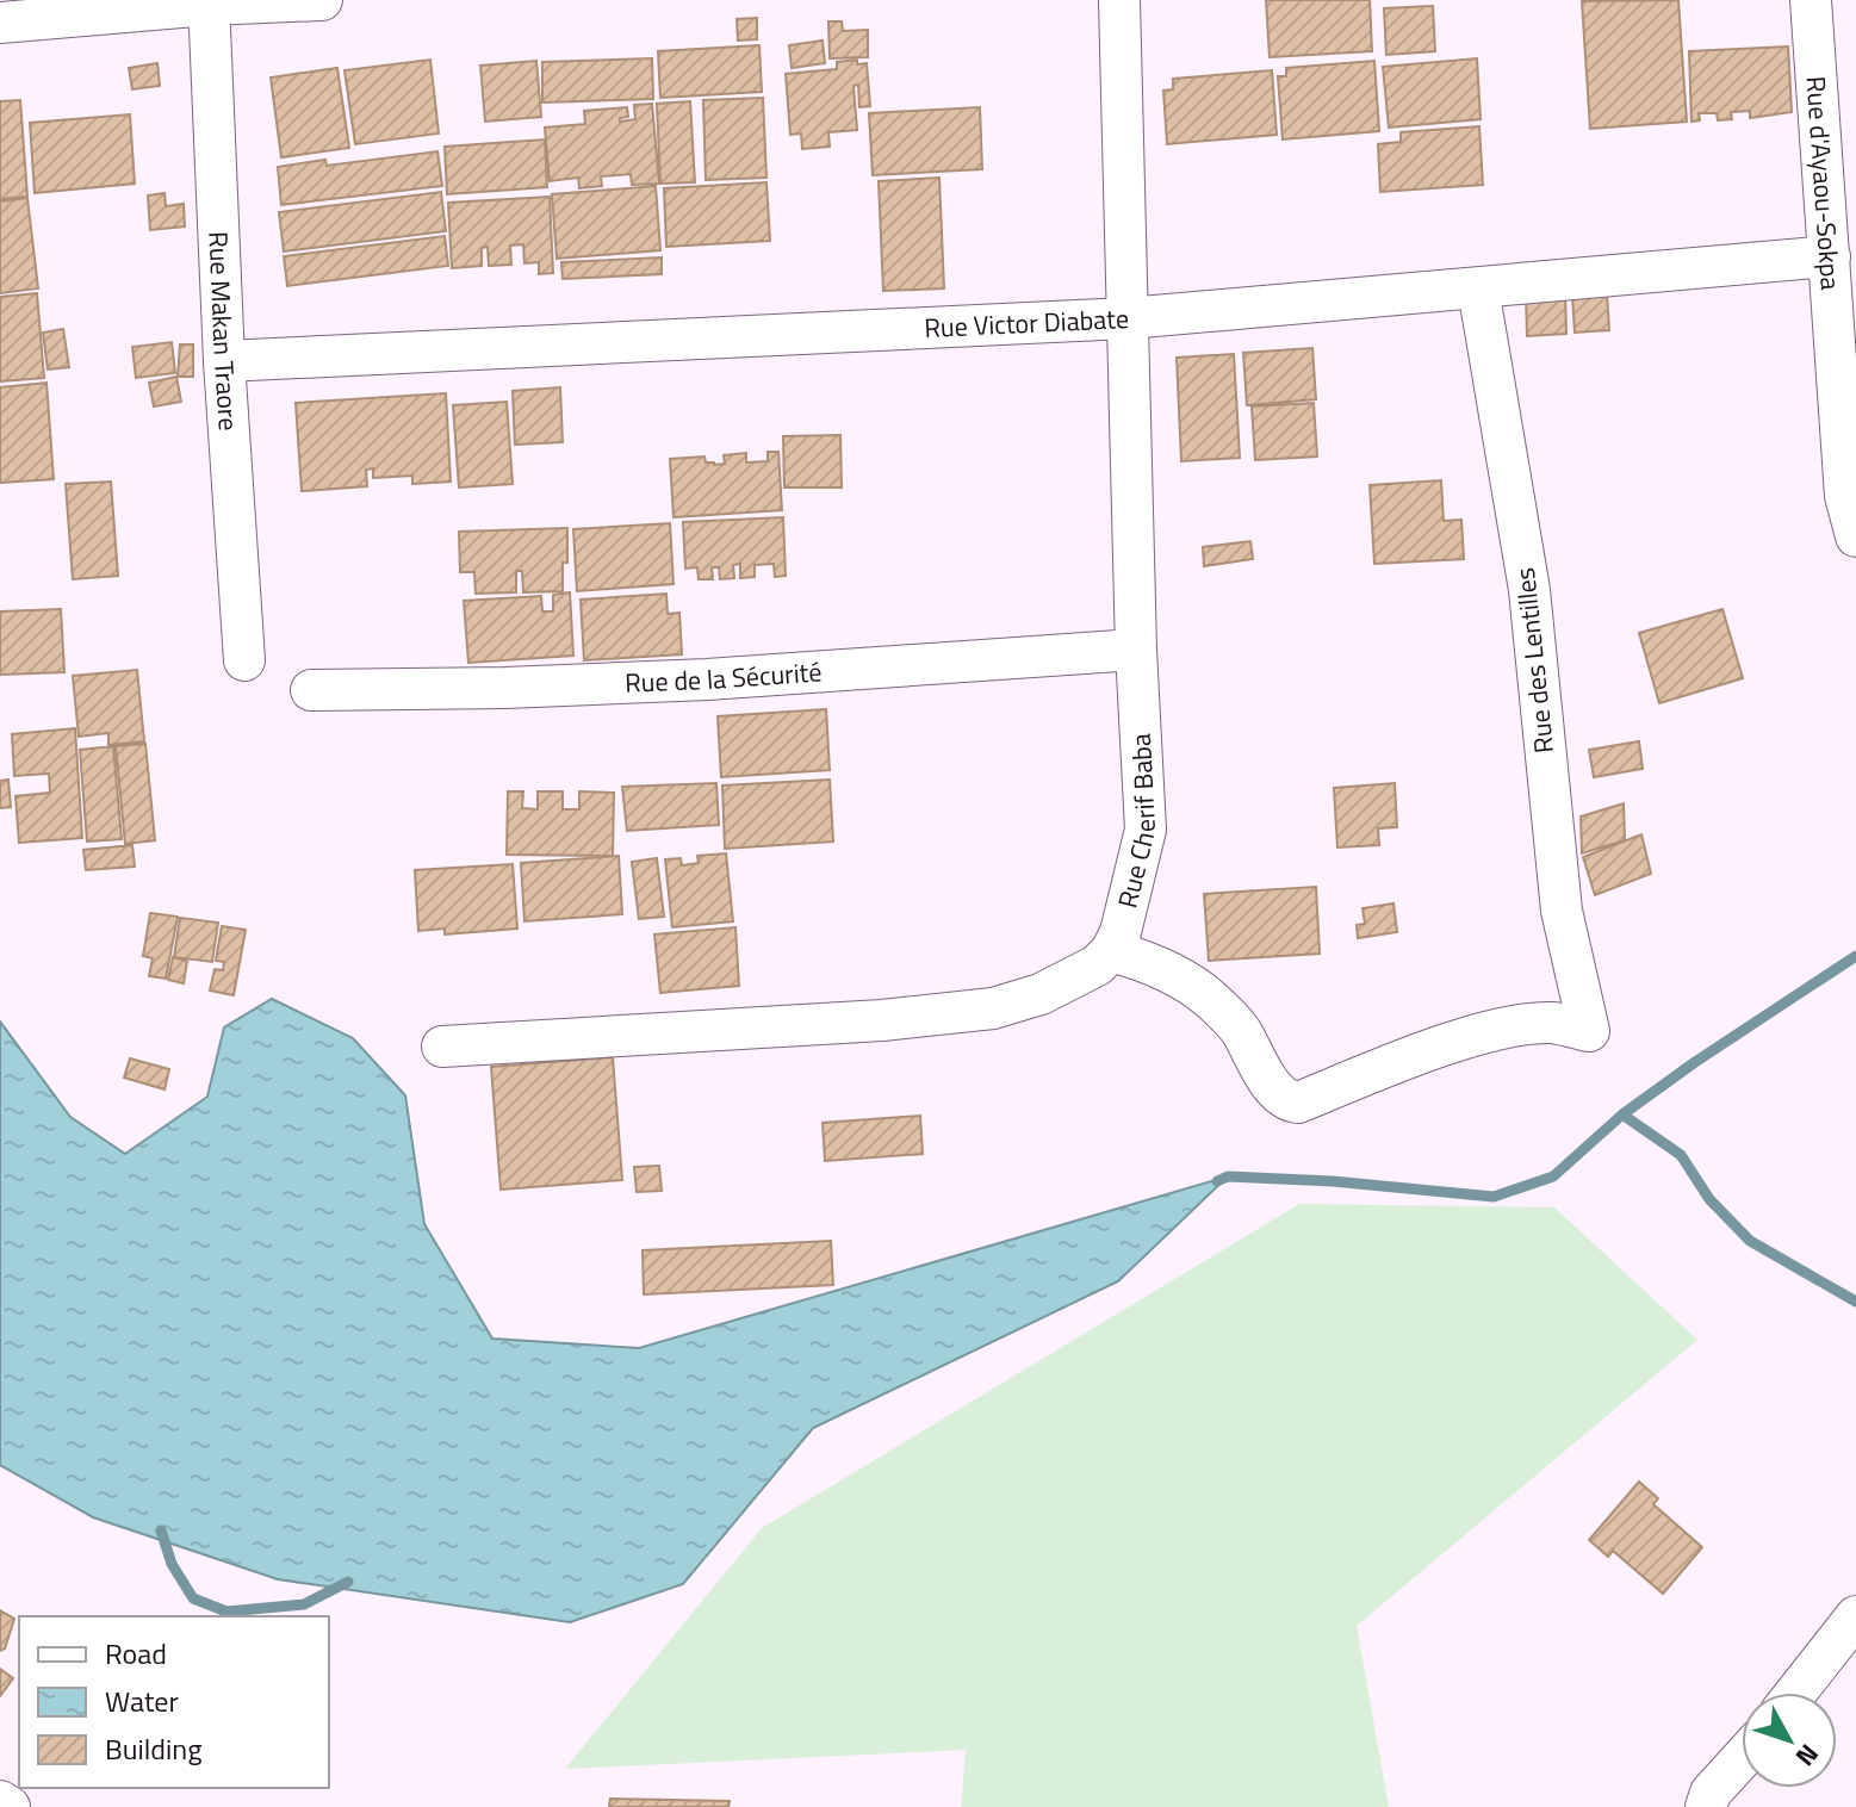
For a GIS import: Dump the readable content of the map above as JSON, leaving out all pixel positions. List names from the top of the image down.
{
  "streets": {
    "street": [
      "Rue d'Ayaou-Sokpa",
      "Rue Victor Diabate",
      "Rue Makan Traore",
      "Rue des Lentilles",
      "Rue de la Sécurité",
      "Rue Cherif Baba"
    ]
  },
  "crossings": [
    ["Rue d'Ayaou-Sokpa", "Rue Victor Diabate"],
    ["Rue Victor Diabate", "Rue Makan Traore"],
    ["Rue Victor Diabate", "Rue des Lentilles"],
    ["Rue Victor Diabate", "Rue Cherif Baba"],
    ["Rue des Lentilles", "Rue Cherif Baba"],
    ["Rue de la Sécurité", "Rue Cherif Baba"]
  ],
  "legend": ["Road", "Water", "Building"],
  "north": "bottom right"
}
